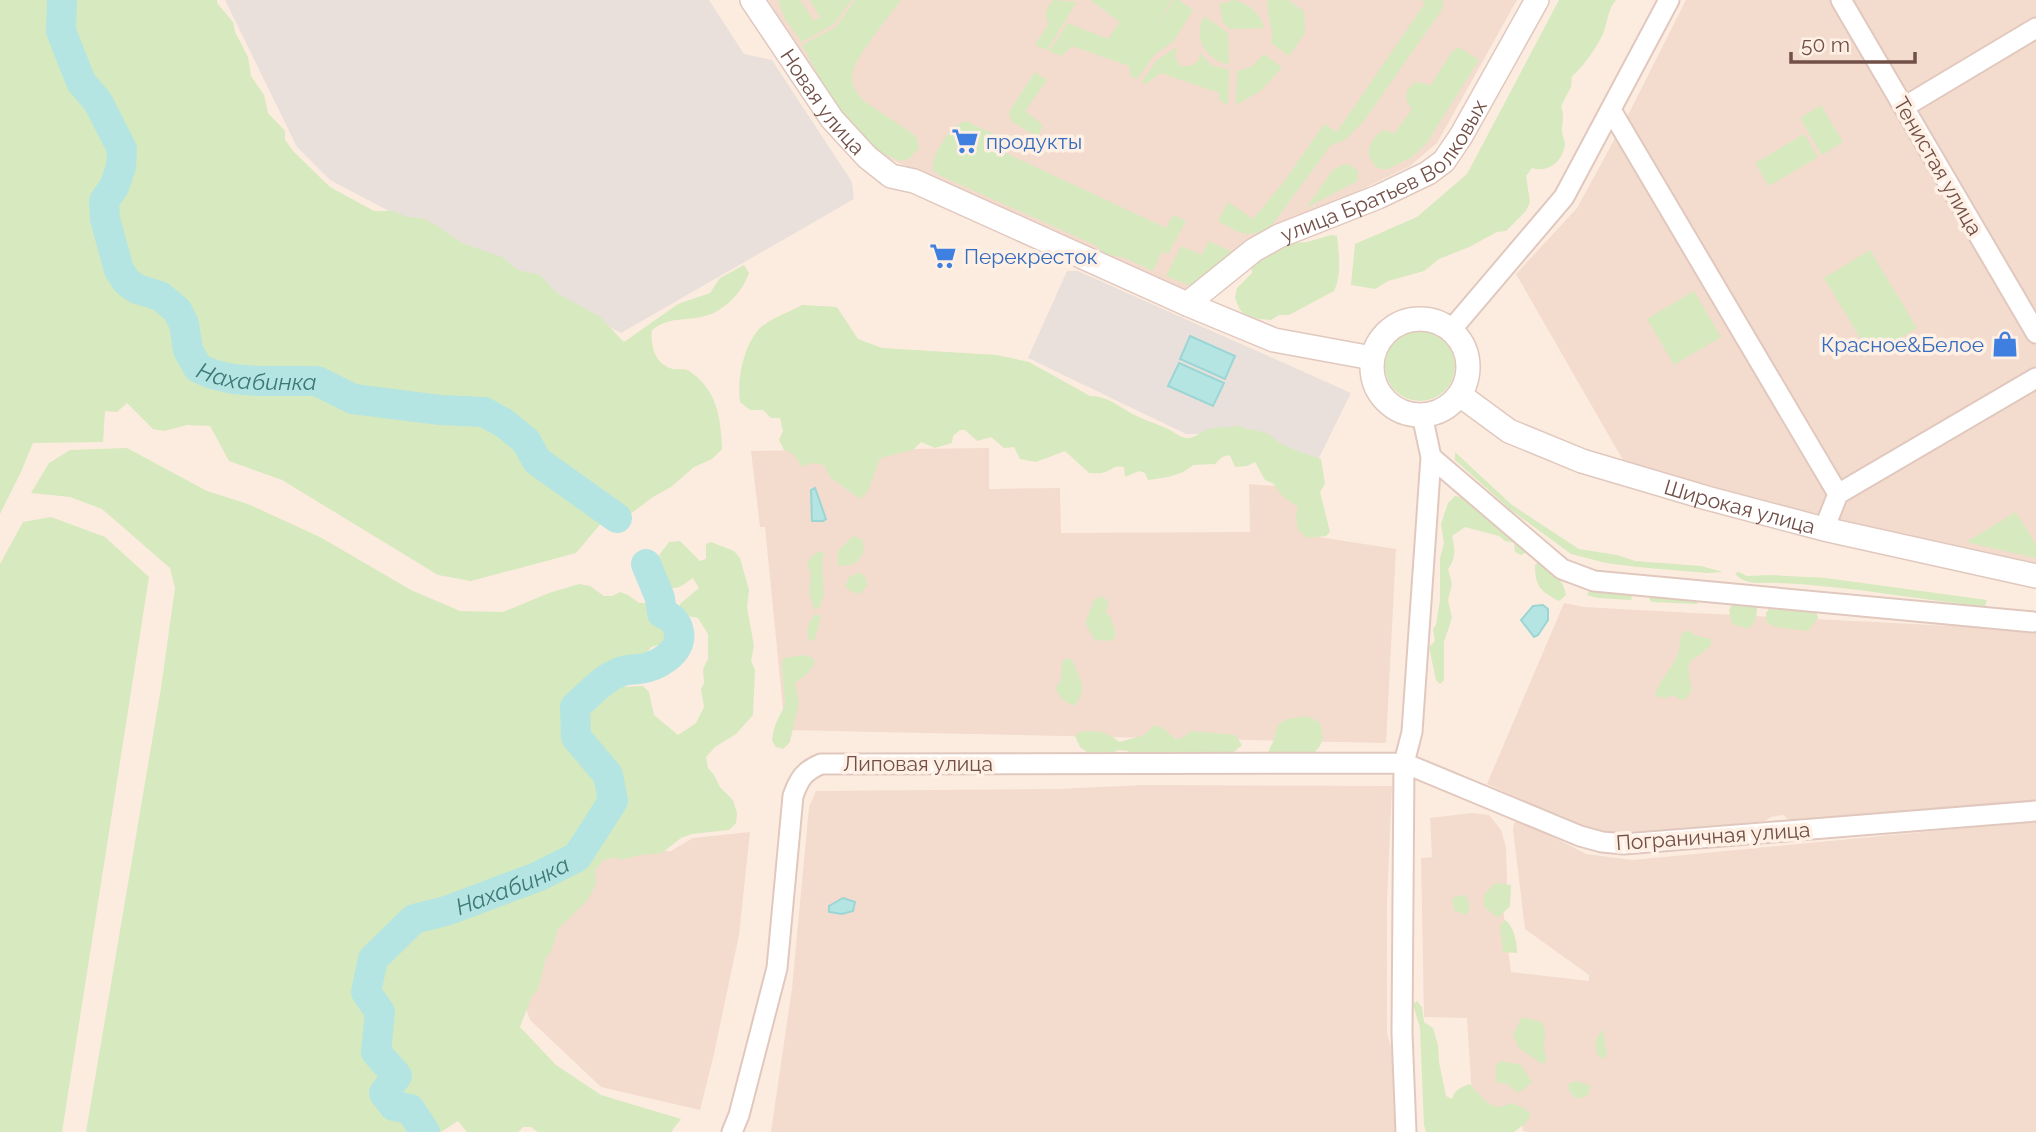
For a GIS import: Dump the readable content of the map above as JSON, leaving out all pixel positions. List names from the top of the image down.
{
  "streets": {
    "street": [
      "Новая улица",
      "улица Братьев Волковых",
      "Тенистая улица",
      "Широкая улица",
      "Липовая улица",
      "Пограничная улица"
    ]
  },
  "crossings": [
    ["Новая улица", "улица Братьев Волковых"],
    ["Новая улица", "Широкая улица"],
    ["Липовая улица", "Пограничная улица"]
  ],
  "water": ["Нахабинка"],
  "places": {
    "supermarket": ["продукты", "Перекресток"],
    "shop": ["Красное&Белое"]
  },
  "scale_bar": "50 m"
}
